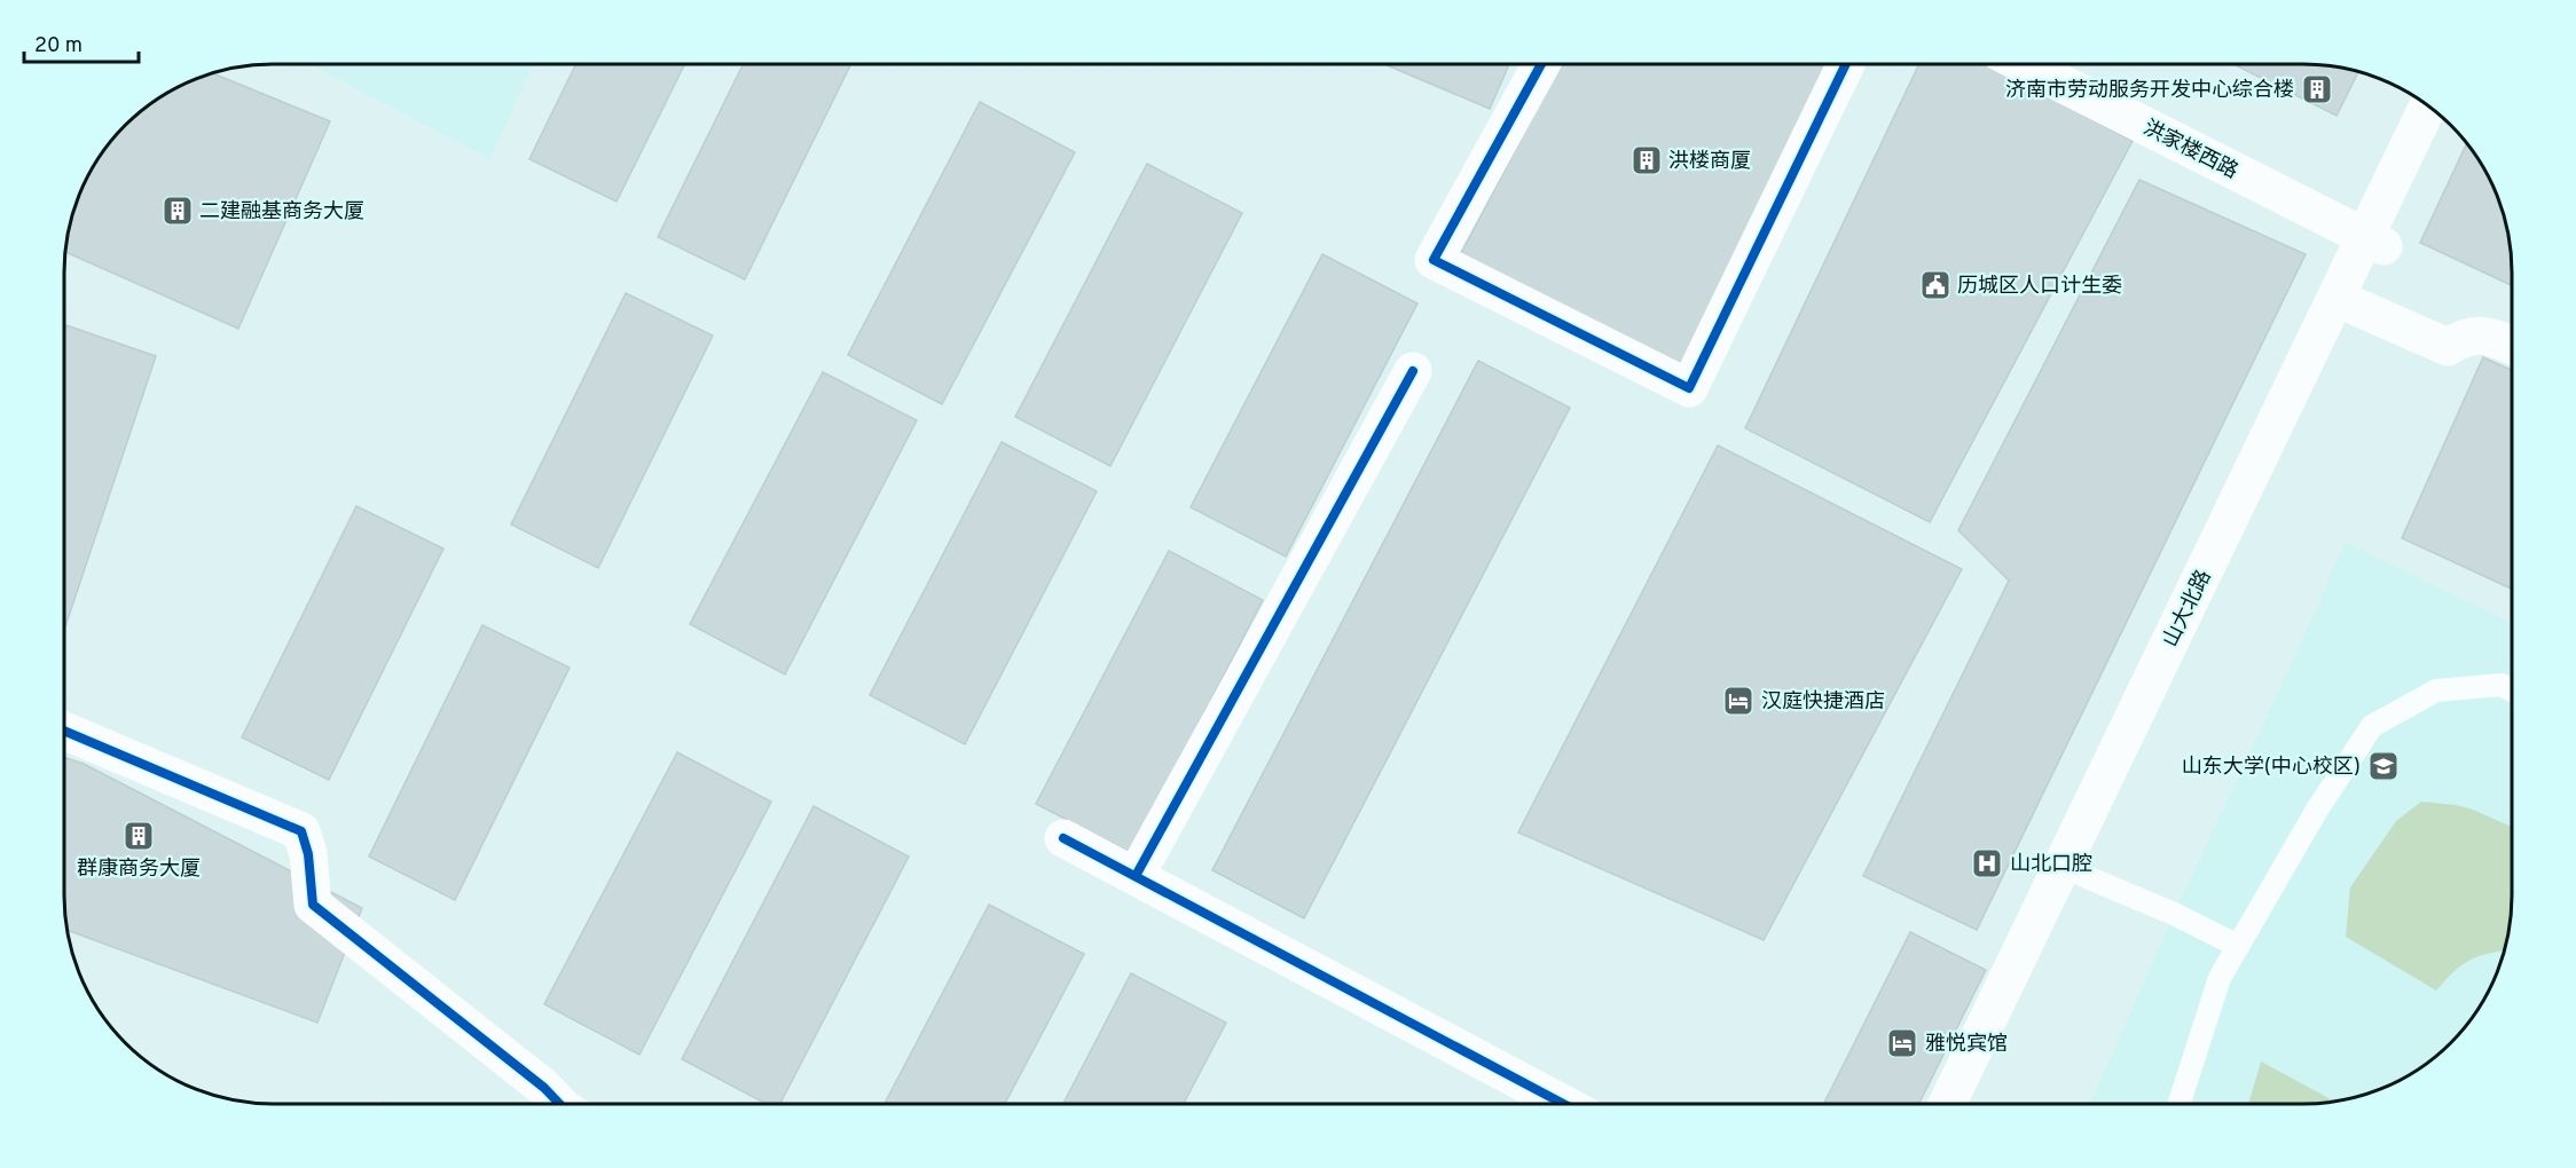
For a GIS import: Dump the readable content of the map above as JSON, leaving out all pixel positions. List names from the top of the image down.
{
  "streets": {
    "street": ["洪家楼西路", "山大北路"]
  },
  "crossings": [
    ["洪家楼西路", "山大北路"]
  ],
  "places": {
    "building": [
      "济南市劳动服务开发中心综合楼",
      "洪楼商厦",
      "二建·融基商务大厦",
      "群康商务大厦"
    ],
    "public building": ["历城区人口计生委"],
    "hotel": ["汉庭快捷酒店", "雅悦宾馆"],
    "school or university": ["山东大学(中心校区)"],
    "hospital": ["山北口腔"]
  },
  "scale_bar": "20 m"
}
